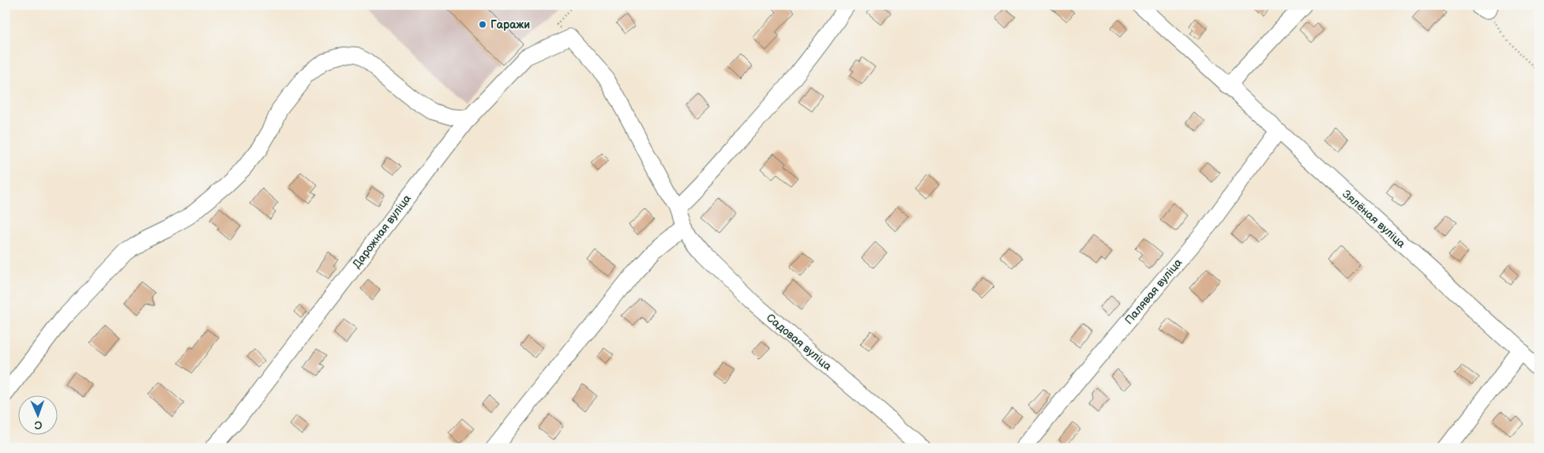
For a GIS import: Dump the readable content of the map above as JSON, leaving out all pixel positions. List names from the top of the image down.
{
  "streets": {
    "street": [
      "Зялёная вуліца",
      "Дарожная вуліца",
      "Палявая вуліца",
      "Садовая вуліца"
    ]
  },
  "crossings": [
    ["Зялёная вуліца", "Палявая вуліца"],
    ["Дарожная вуліца", "Садовая вуліца"]
  ],
  "places": ["Гаражи"],
  "north": "bottom"
}
